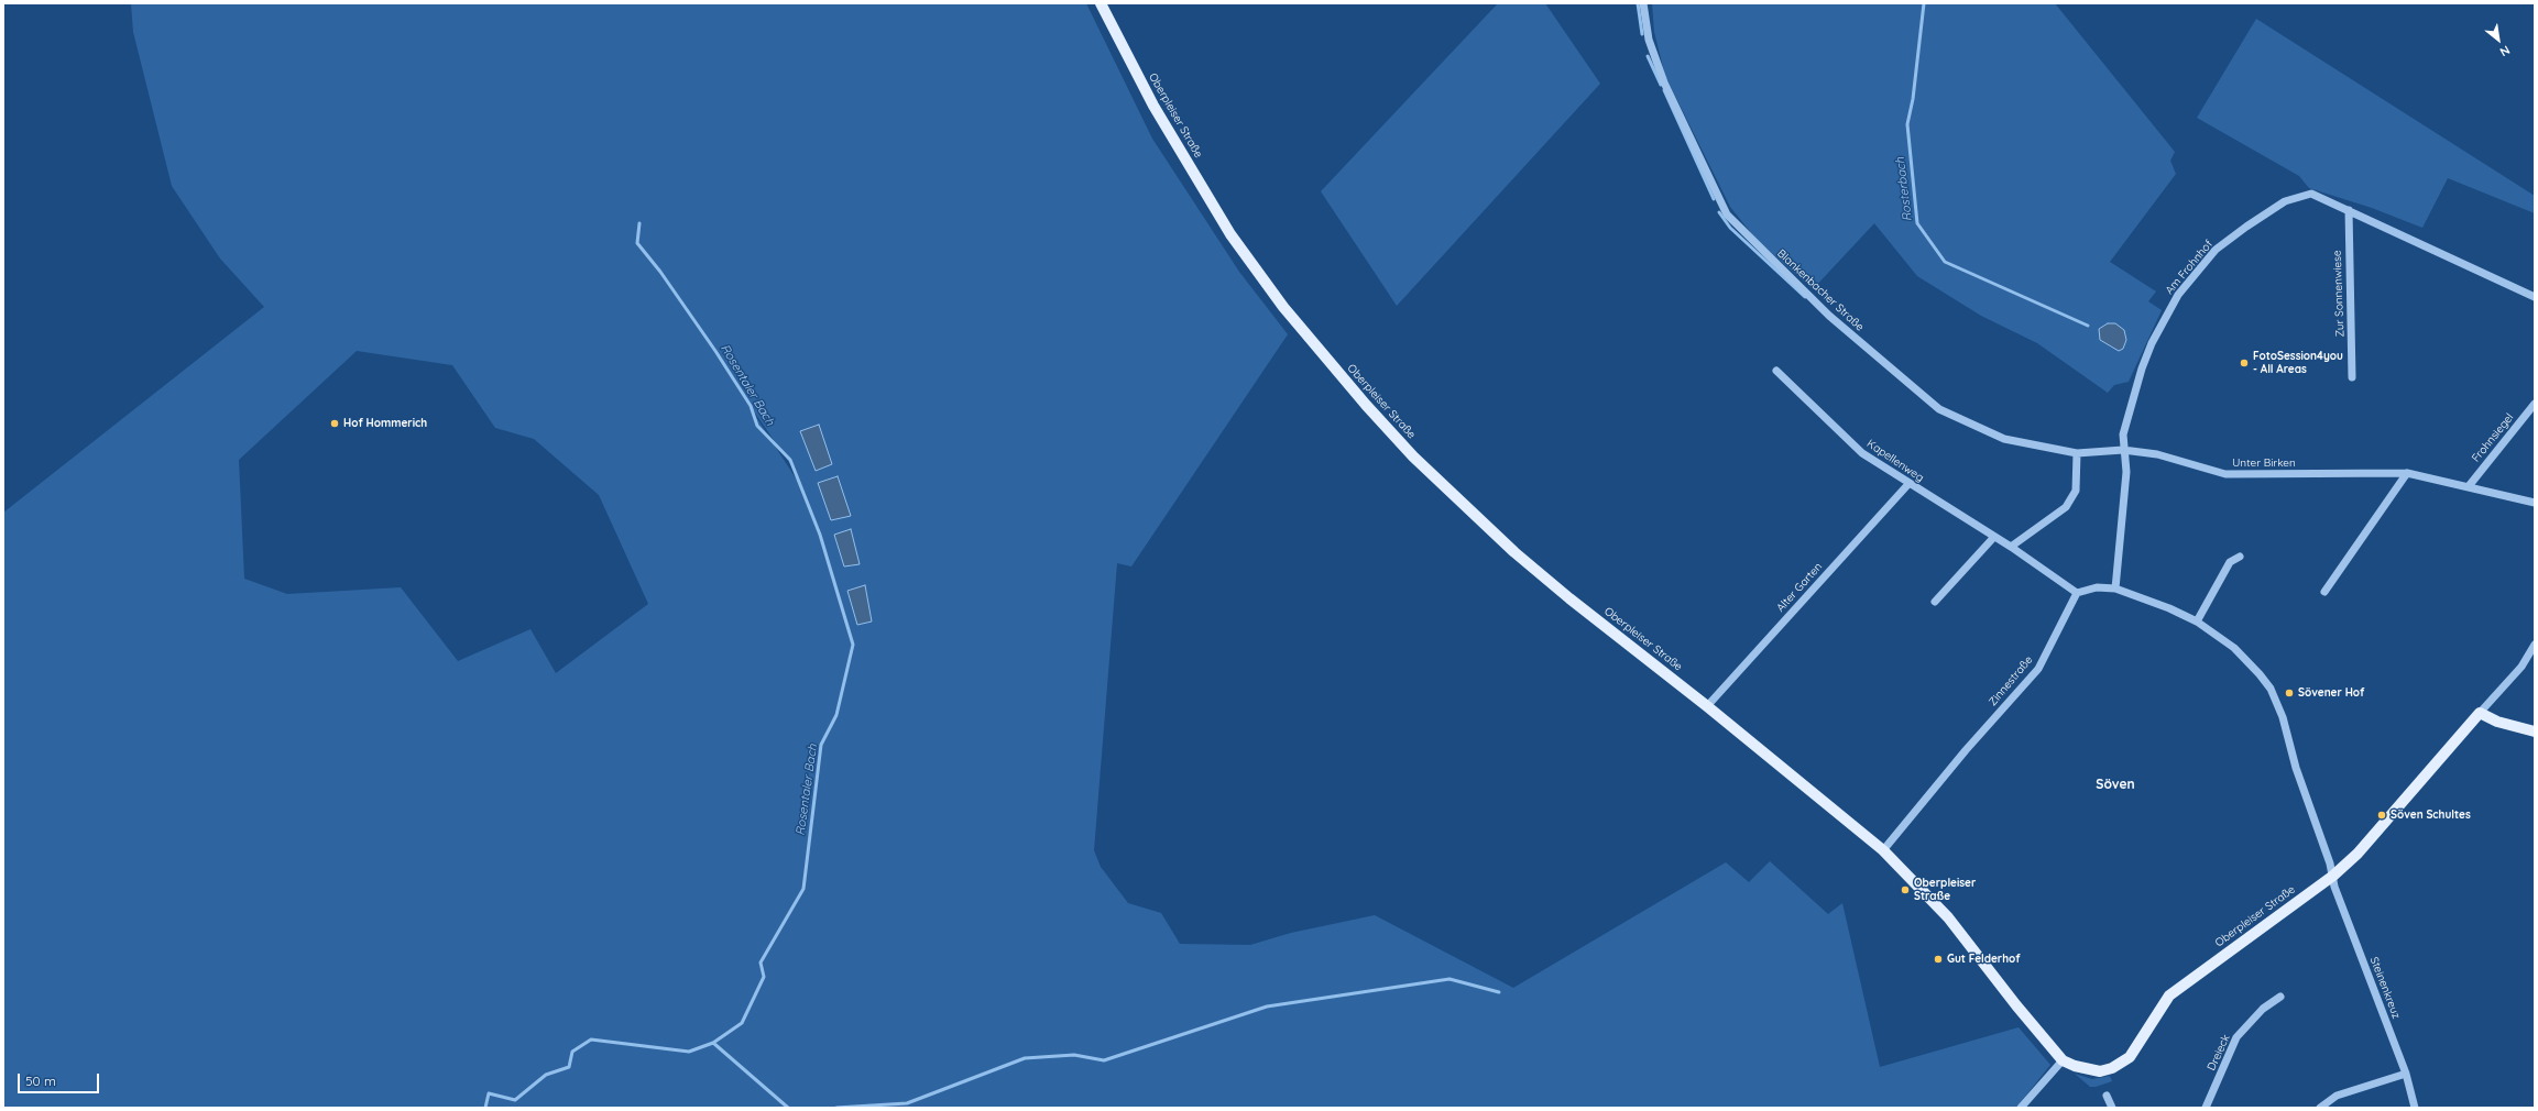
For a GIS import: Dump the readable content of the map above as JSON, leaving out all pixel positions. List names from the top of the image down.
{
  "streets": {
    "main road": ["Oberpleiser Straße"],
    "street": [
      "Am Frohnhof",
      "Blankenbacher Straße",
      "Zur Sonnenwiese",
      "Frohnsiegel",
      "Kapellenweg",
      "Unter Birken",
      "Alter Garten",
      "Zinnestraße",
      "Steinenkreuz",
      "Dreieck"
    ]
  },
  "crossings": [
    ["Oberpleiser Straße", "Alter Garten"],
    ["Oberpleiser Straße", "Zinnestraße"],
    ["Oberpleiser Straße", "Steinenkreuz"],
    ["Am Frohnhof", "Blankenbacher Straße"],
    ["Am Frohnhof", "Zur Sonnenwiese"],
    ["Am Frohnhof", "Unter Birken"],
    ["Blankenbacher Straße", "Unter Birken"],
    ["Frohnsiegel", "Unter Birken"],
    ["Kapellenweg", "Alter Garten"],
    ["Kapellenweg", "Zinnestraße"]
  ],
  "districts": ["Söven"],
  "water": ["Rosterbach", "Rosentaler Bach"],
  "places": [
    "FotoSession4you - All Areas",
    "Hof Hommerich",
    "Sövener Hof",
    "Söven Schultes",
    "Oberpleiser Straße",
    "Gut Felderhof"
  ],
  "scale_bar": "50 m",
  "north": "bottom right"
}
